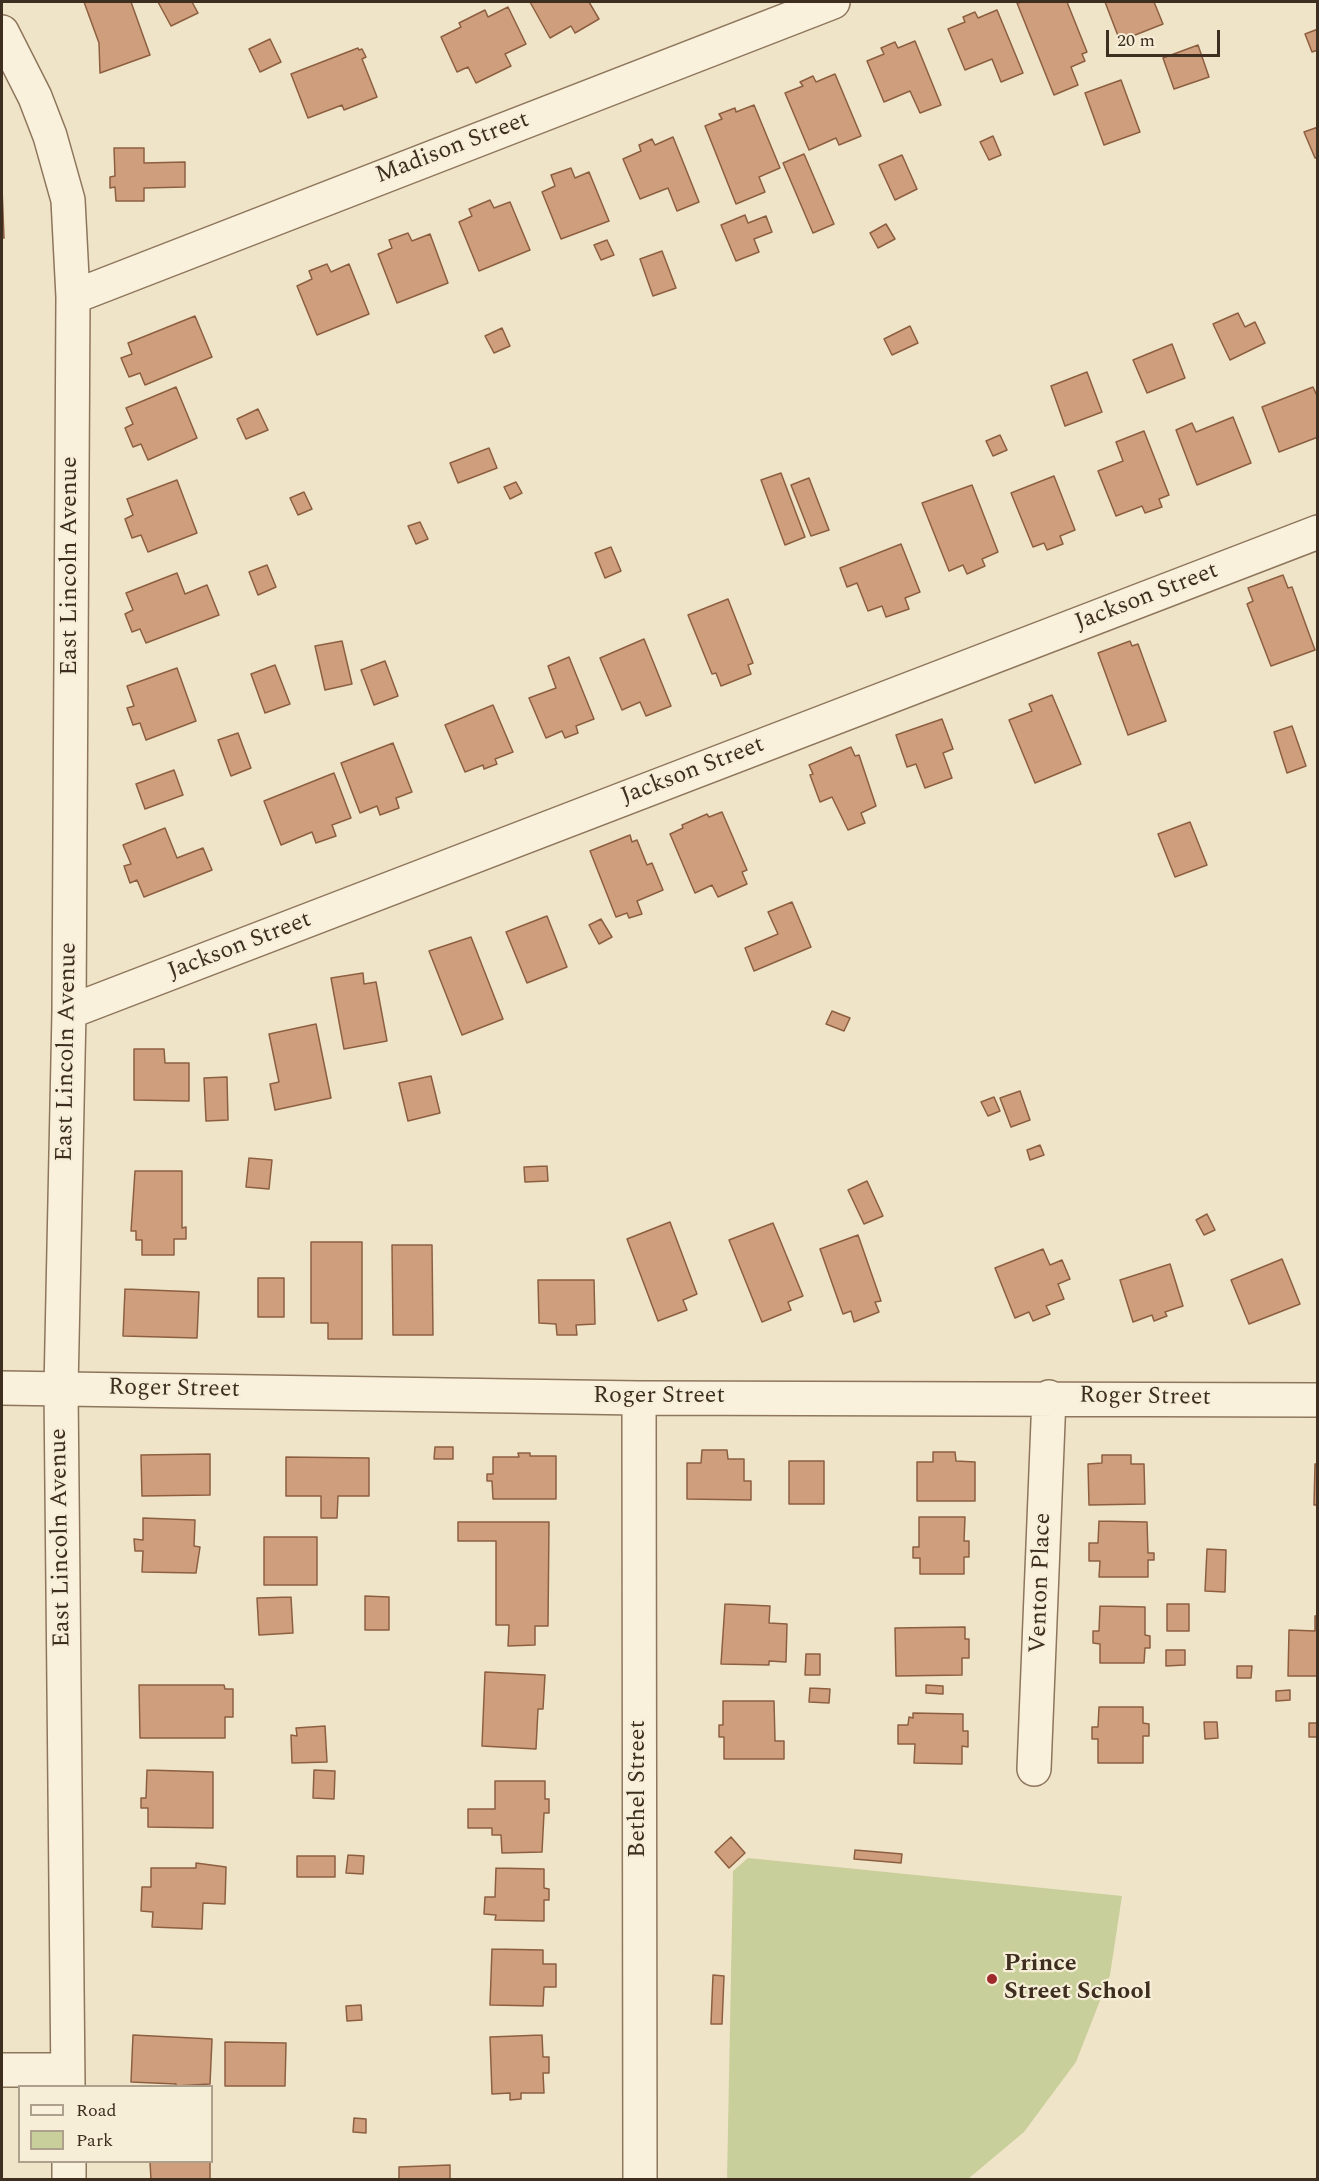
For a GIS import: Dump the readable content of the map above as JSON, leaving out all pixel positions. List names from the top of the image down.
{
  "streets": {
    "street": [
      "Madison Street",
      "East Lincoln Avenue",
      "Jackson Street",
      "Roger Street",
      "Venton Place",
      "Bethel Street"
    ]
  },
  "crossings": [
    ["Madison Street", "East Lincoln Avenue"],
    ["East Lincoln Avenue", "Jackson Street"],
    ["East Lincoln Avenue", "Roger Street"],
    ["Roger Street", "Venton Place"],
    ["Roger Street", "Bethel Street"]
  ],
  "places": ["Prince Street School"],
  "legend": ["Road", "Park"],
  "scale_bar": "20 m"
}
